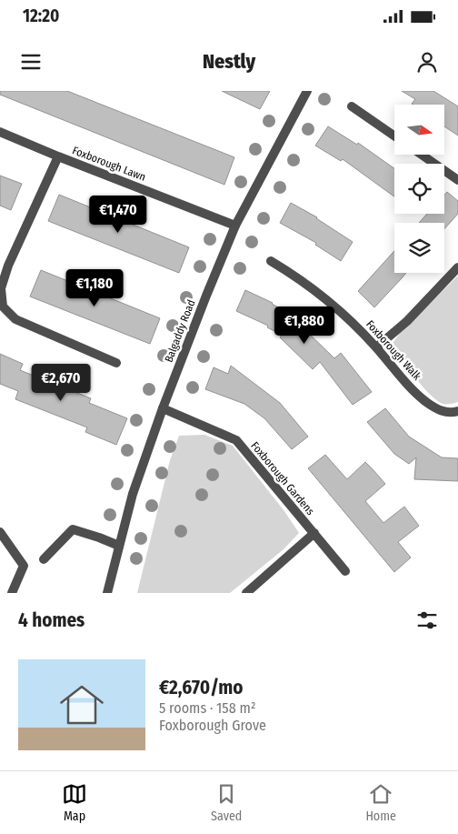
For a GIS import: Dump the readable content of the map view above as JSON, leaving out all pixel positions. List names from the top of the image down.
{
  "streets": {
    "street": [
      "Foxborough Lawn",
      "Balgaddy Road",
      "Foxborough Walk",
      "Foxborough Gardens"
    ]
  },
  "crossings": [
    ["Foxborough Lawn", "Balgaddy Road"],
    ["Balgaddy Road", "Foxborough Gardens"]
  ],
  "north": "right",
  "page": {
    "status": "12:20",
    "header": "Nestly",
    "price": [
      "€1,470",
      "€1,180",
      "€1,880",
      "€2,670"
    ],
    "heading": "4 homes",
    "list": [
      {
        "name": "€2,670/mo",
        "note": "5 rooms · 158 m² · Foxborough Grove"
      }
    ],
    "tabs": ["Map", "Saved", "Home"]
  }
}
